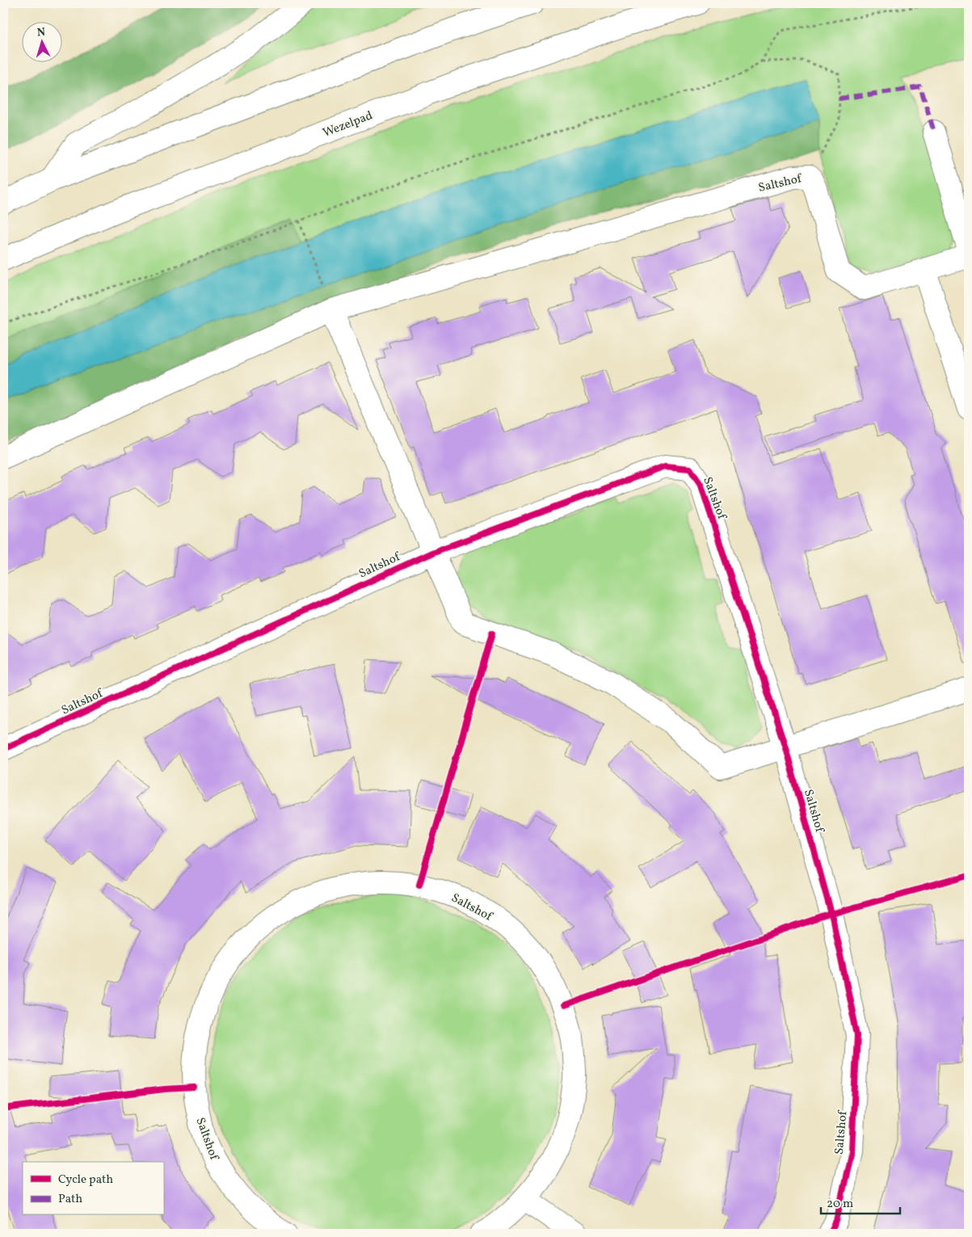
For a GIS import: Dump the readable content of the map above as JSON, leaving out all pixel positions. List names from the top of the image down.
{
  "streets": {
    "main road": ["Wezelpad", "Saltshof"]
  },
  "legend": ["Cycle path", "Path"],
  "scale_bar": "20 m",
  "north": "top"
}
